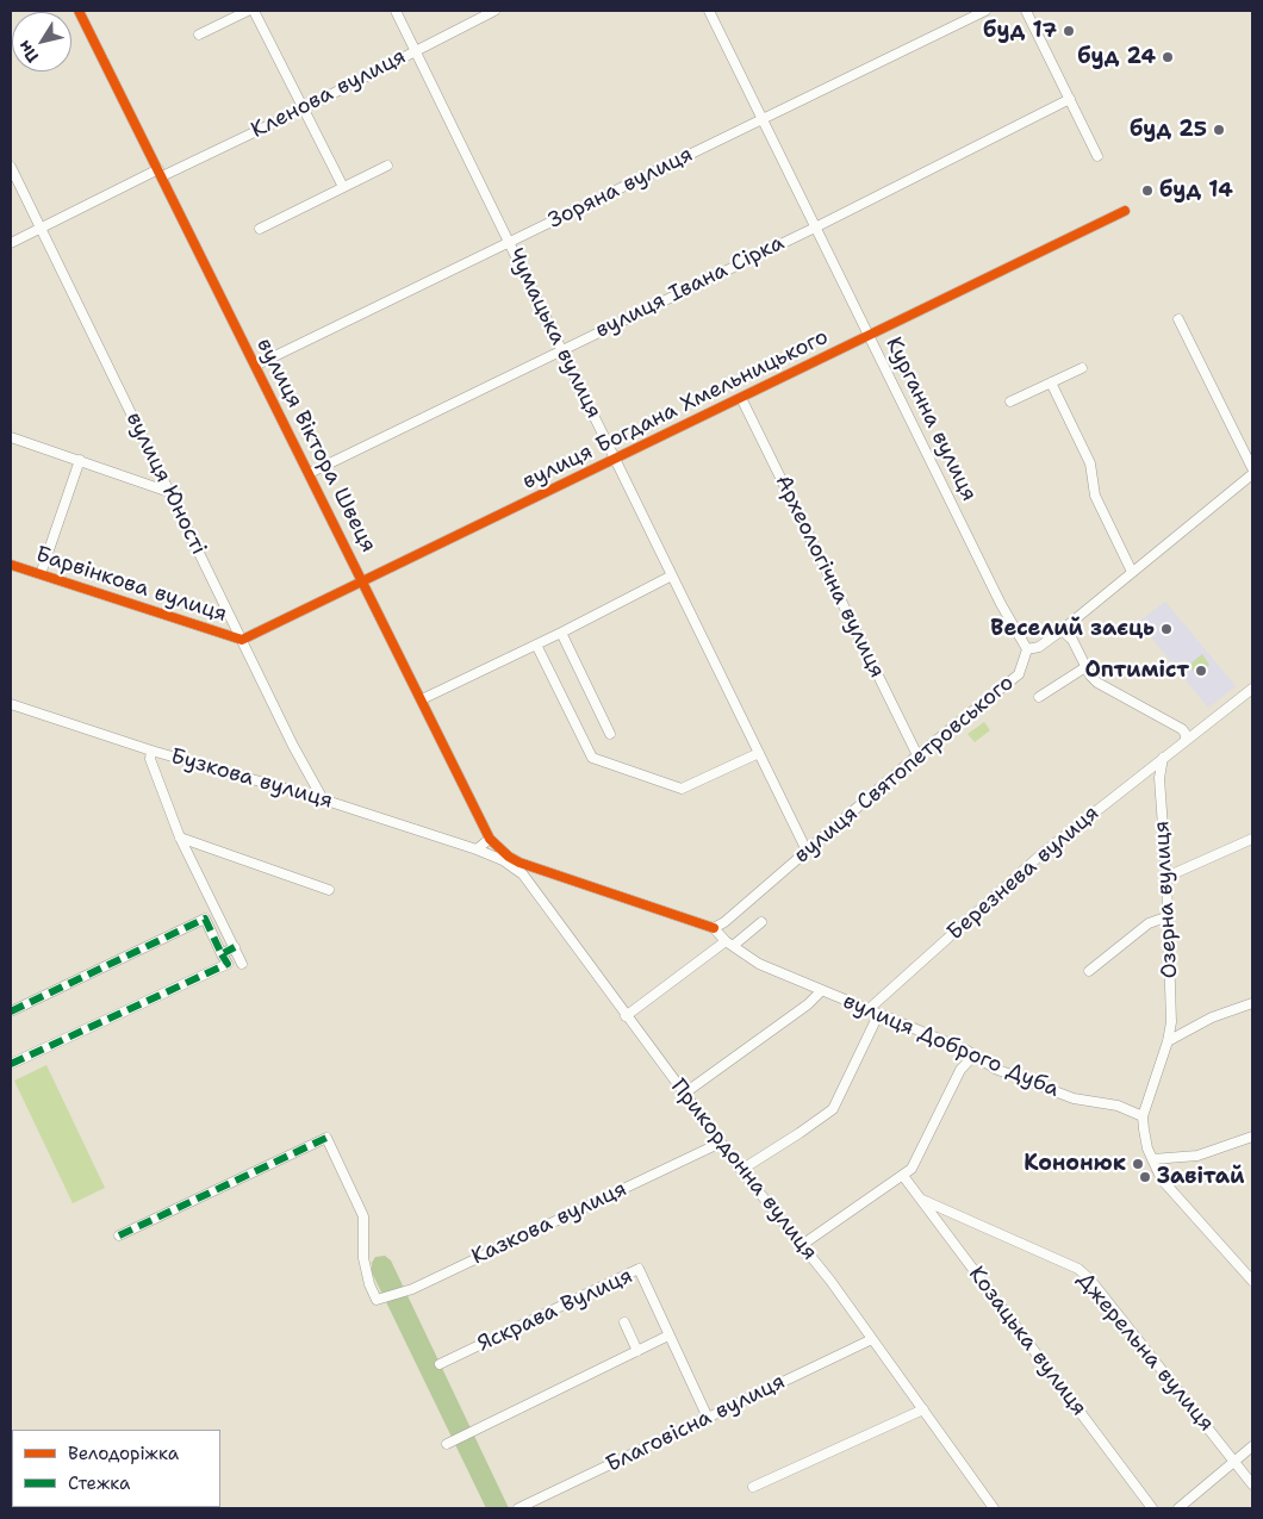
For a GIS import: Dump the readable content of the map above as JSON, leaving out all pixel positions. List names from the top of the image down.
{
  "streets": {
    "street": [
      "Кленова вулиця",
      "Зоряна вулиця",
      "вулиця Івана Сірка",
      "Чумацька вулиця",
      "вулиця Богдана Хмельницького",
      "Курганна вулиця",
      "вулиця Віктора Швеця",
      "вулиця Юності",
      "Археологічна вулиця",
      "Барвінкова вулиця",
      "вулиця Святопетровського",
      "Бузкова вулиця",
      "Березнева вулиця",
      "Озерна вулиця",
      "вулиця Доброго Дуба",
      "Прикордонна вулиця",
      "Казкова вулиця",
      "Яскрава Вулиця",
      "Козацька вулиця",
      "Джерельна вулиця",
      "Благовісна вулиця"
    ]
  },
  "crossings": [
    ["Кленова вулиця", "Чумацька вулиця"],
    ["Кленова вулиця", "вулиця Віктора Швеця"],
    ["Кленова вулиця", "вулиця Юності"],
    ["Зоряна вулиця", "Чумацька вулиця"],
    ["Зоряна вулиця", "Курганна вулиця"],
    ["Зоряна вулиця", "вулиця Віктора Швеця"],
    ["вулиця Івана Сірка", "Чумацька вулиця"],
    ["вулиця Івана Сірка", "Курганна вулиця"],
    ["вулиця Івана Сірка", "вулиця Віктора Швеця"],
    ["Чумацька вулиця", "вулиця Богдана Хмельницького"],
    ["Чумацька вулиця", "вулиця Святопетровського"],
    ["вулиця Богдана Хмельницького", "Курганна вулиця"],
    ["вулиця Богдана Хмельницького", "вулиця Віктора Швеця"],
    ["вулиця Богдана Хмельницького", "вулиця Юності"],
    ["вулиця Богдана Хмельницького", "Археологічна вулиця"],
    ["вулиця Богдана Хмельницького", "Барвінкова вулиця"],
    ["Курганна вулиця", "вулиця Святопетровського"],
    ["вулиця Віктора Швеця", "вулиця Святопетровського"],
    ["вулиця Віктора Швеця", "вулиця Доброго Дуба"],
    ["вулиця Юності", "Барвінкова вулиця"],
    ["вулиця Юності", "Бузкова вулиця"],
    ["Археологічна вулиця", "вулиця Святопетровського"],
    ["вулиця Святопетровського", "вулиця Доброго Дуба"],
    ["Бузкова вулиця", "Прикордонна вулиця"],
    ["Березнева вулиця", "Озерна вулиця"],
    ["Березнева вулиця", "вулиця Доброго Дуба"],
    ["Озерна вулиця", "вулиця Доброго Дуба"],
    ["Прикордонна вулиця", "Казкова вулиця"],
    ["Прикордонна вулиця", "Благовісна вулиця"],
    ["Козацька вулиця", "Джерельна вулиця"]
  ],
  "places": [
    "буд 17",
    "буд 24",
    "буд 25",
    "буд 14",
    "Веселий заєць",
    "Оптиміст",
    "Кононюк",
    "Завітай"
  ],
  "legend": ["Велодоріжка", "Стежка"],
  "north": "bottom left"
}
